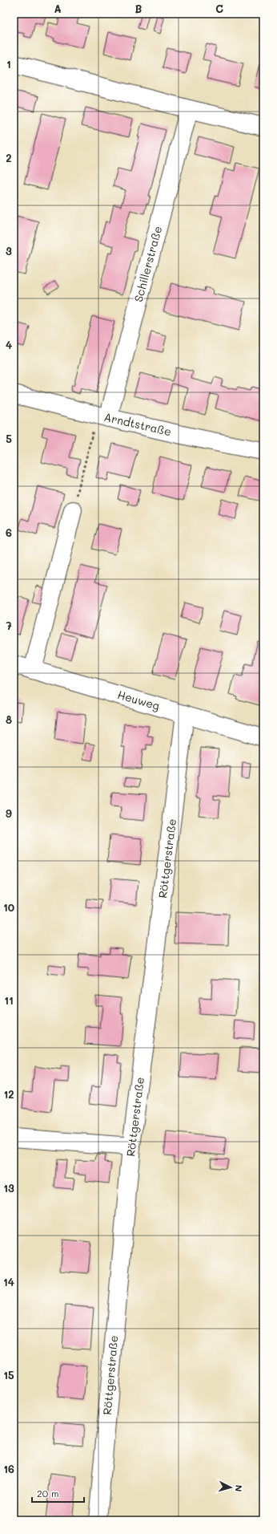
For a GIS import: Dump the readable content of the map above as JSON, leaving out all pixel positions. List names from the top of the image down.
{
  "streets": {
    "street": [
      "Schillerstraße",
      "Arndtstraße",
      "Heuweg",
      "Röttgerstraße"
    ]
  },
  "crossings": [
    ["Schillerstraße", "Arndtstraße"],
    ["Heuweg", "Röttgerstraße"]
  ],
  "scale_bar": "20 m",
  "north": "right",
  "grid": {
    "columns": ["A", "B", "C"],
    "rows": [
      "1",
      "2",
      "3",
      "4",
      "5",
      "6",
      "7",
      "8",
      "9",
      "10",
      "11",
      "12",
      "13",
      "14",
      "15",
      "16"
    ]
  }
}
